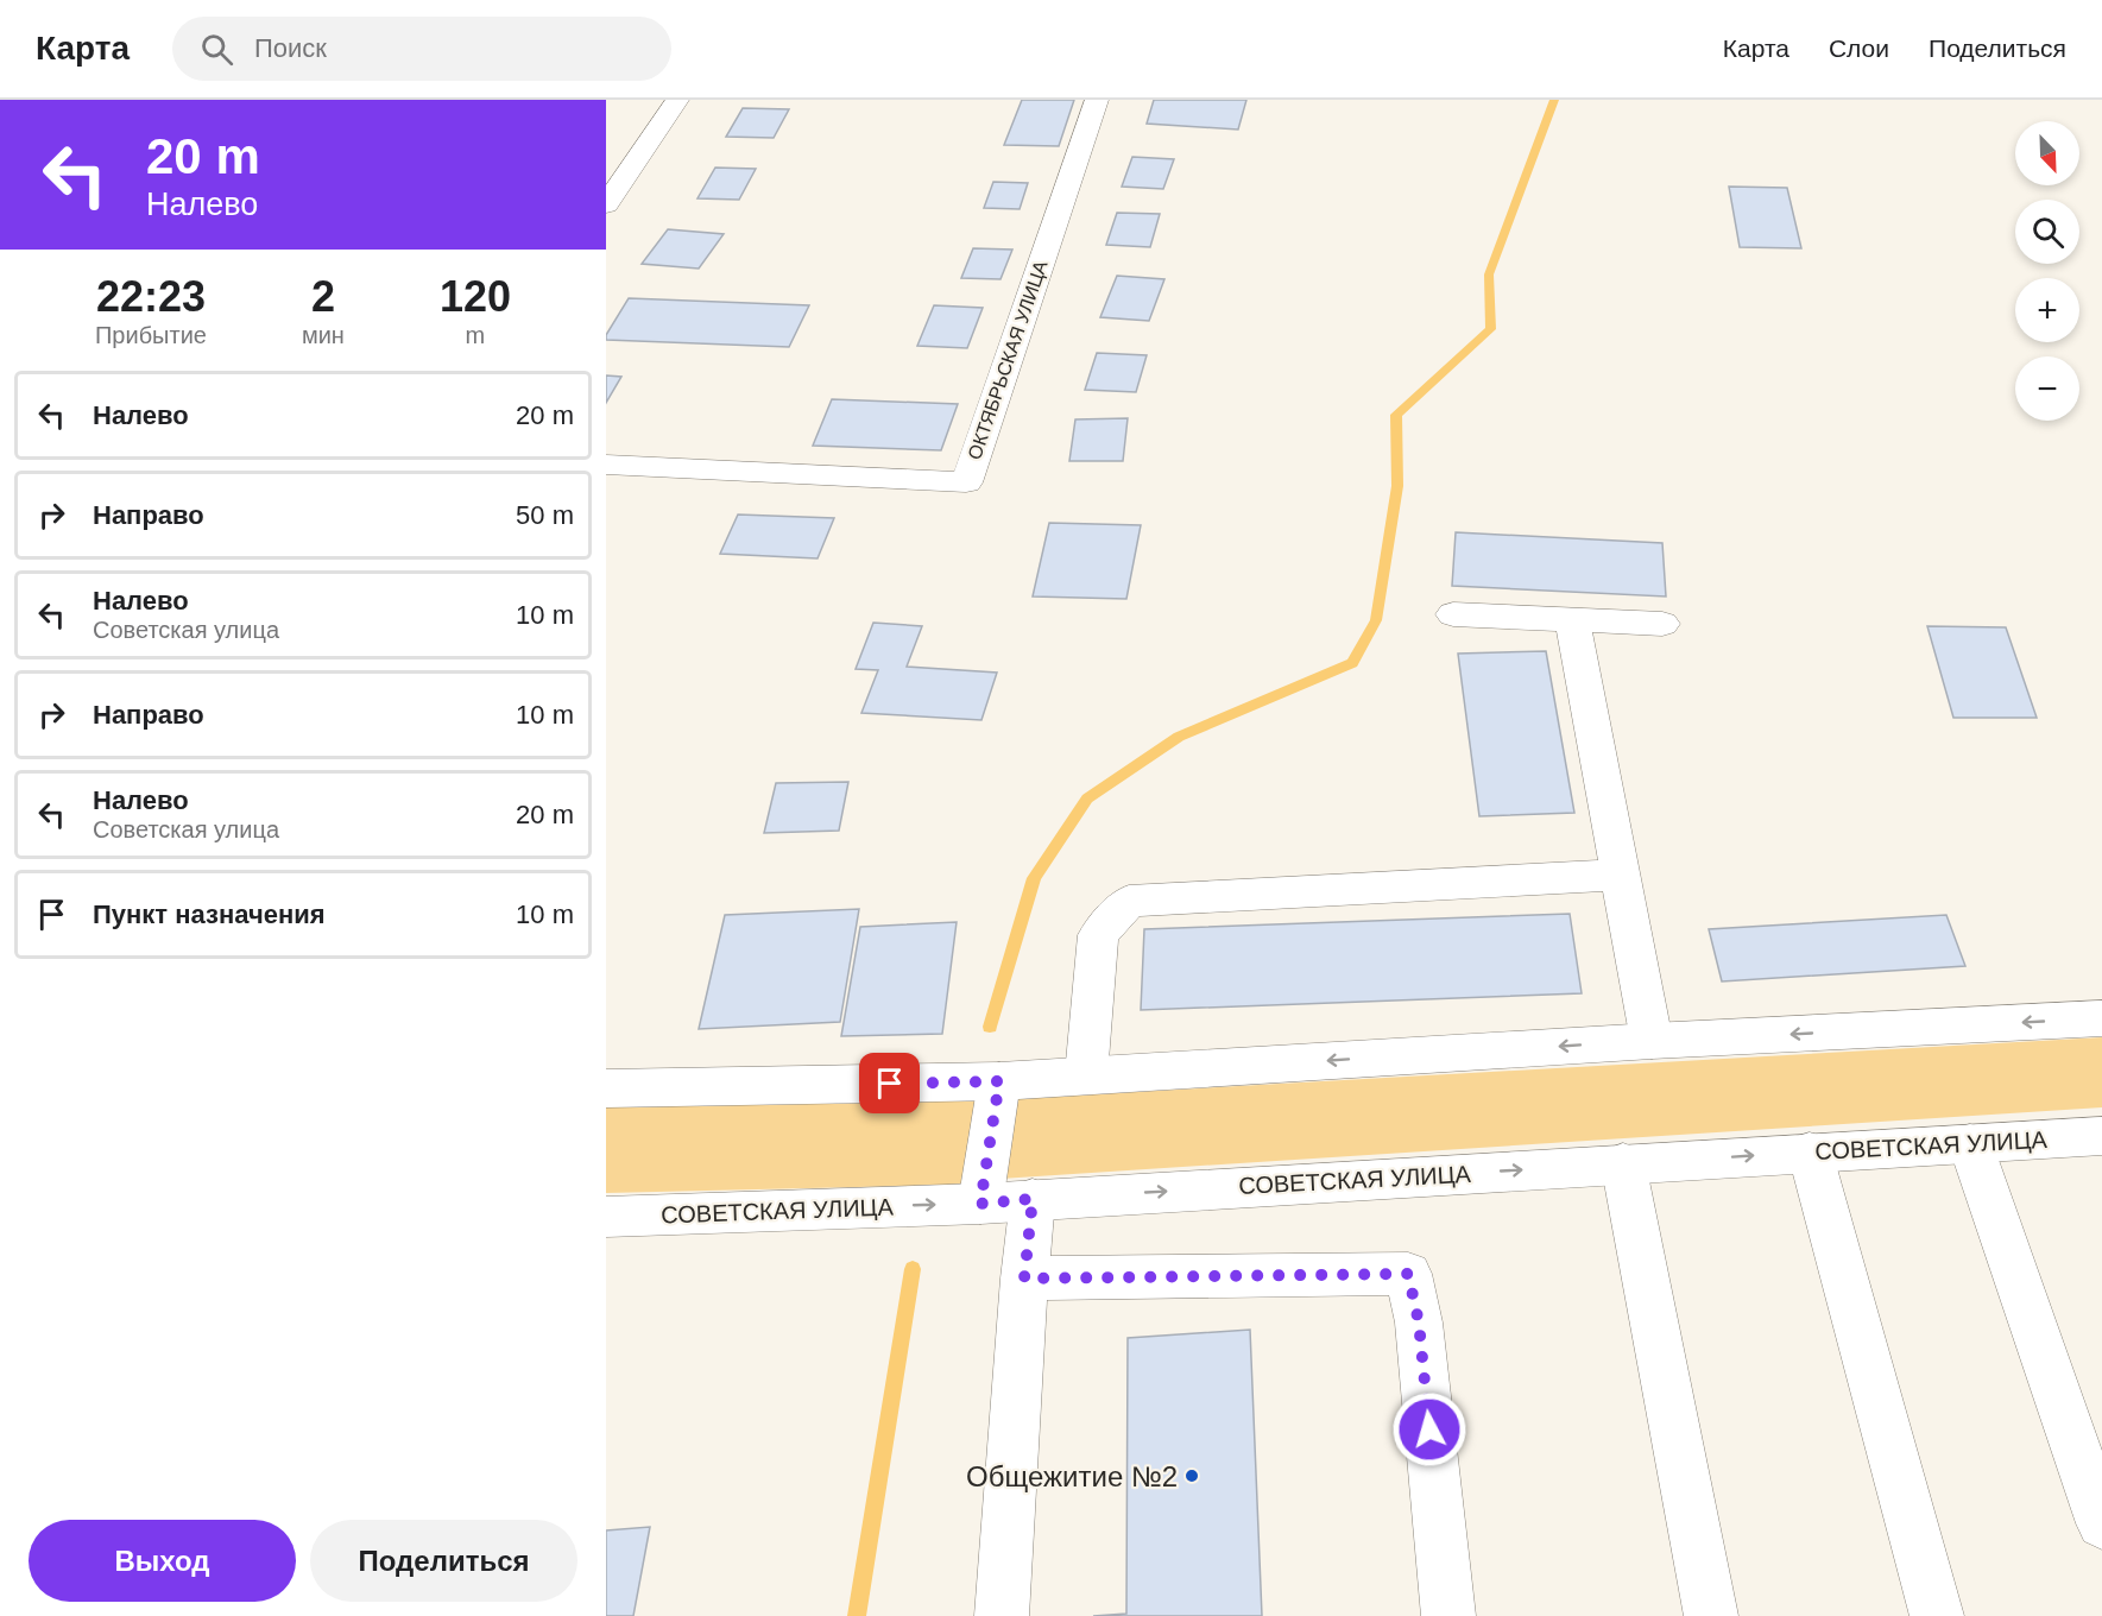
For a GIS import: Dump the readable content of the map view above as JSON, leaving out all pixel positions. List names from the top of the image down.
{
  "streets": {
    "main road": ["ОКТЯБРЬСКАЯ УЛИЦА", "СОВЕТСКАЯ УЛИЦА"]
  },
  "places": ["Общежитие №2"],
  "north": "bottom right",
  "page": {
    "header": "Карта",
    "search": "Поиск",
    "nav": ["Карта", "Слои", "Поделиться"],
    "turn": ["20 m", "Налево"],
    "map_buttons": ["+", "−"],
    "eta": [
      "22:23",
      "Прибытие",
      "2",
      "мин",
      "120",
      "m"
    ],
    "list": [
      {
        "name": "Налево",
        "value": "20 m"
      },
      {
        "name": "Направо",
        "value": "50 m"
      },
      {
        "name": "Налево",
        "note": "Советская улица",
        "value": "10 m"
      },
      {
        "name": "Направо",
        "value": "10 m"
      },
      {
        "name": "Налево",
        "note": "Советская улица",
        "value": "20 m"
      },
      {
        "name": "Пункт назначения",
        "value": "10 m"
      }
    ],
    "buttons": ["Выход", "Поделиться"]
  }
}
